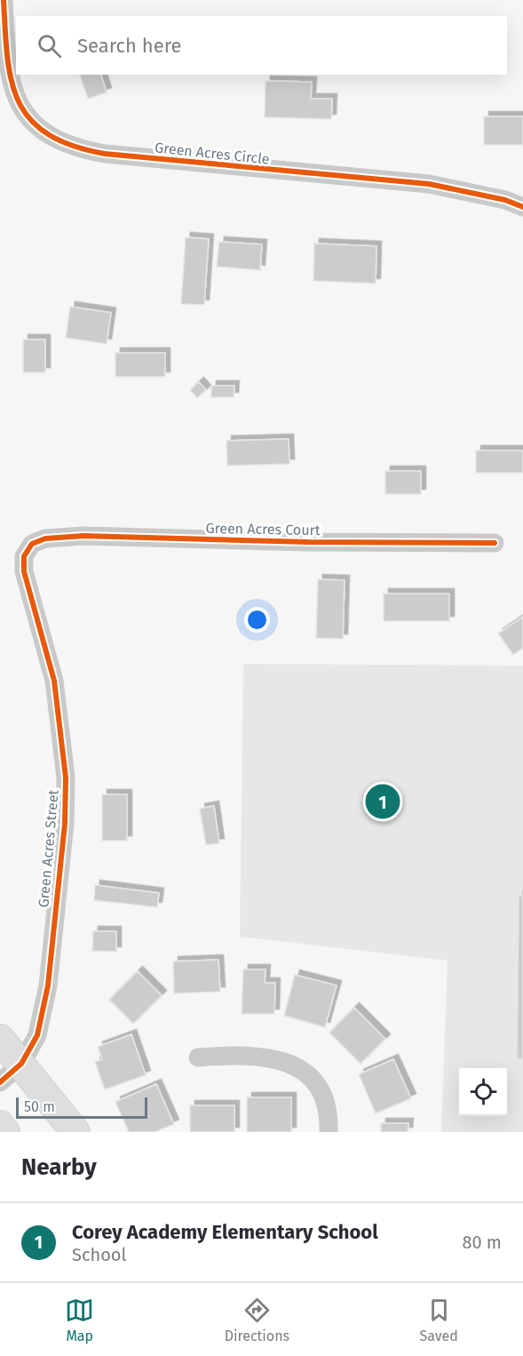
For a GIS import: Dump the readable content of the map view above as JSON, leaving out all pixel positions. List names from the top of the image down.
{
  "streets": {
    "street": ["Green Acres Circle", "Green Acres Court", "Green Acres Street"]
  },
  "crossings": [
    ["Green Acres Court", "Green Acres Street"]
  ],
  "scale_bar": "50 m",
  "page": {
    "search": "Search here",
    "pins": "1",
    "scale": "50 m",
    "heading": "Nearby",
    "list": [
      {
        "mark": "1",
        "name": "Corey Academy Elementary School",
        "note": "School",
        "value": "80 m"
      }
    ],
    "nav": ["Map", "Directions", "Saved"]
  }
}
